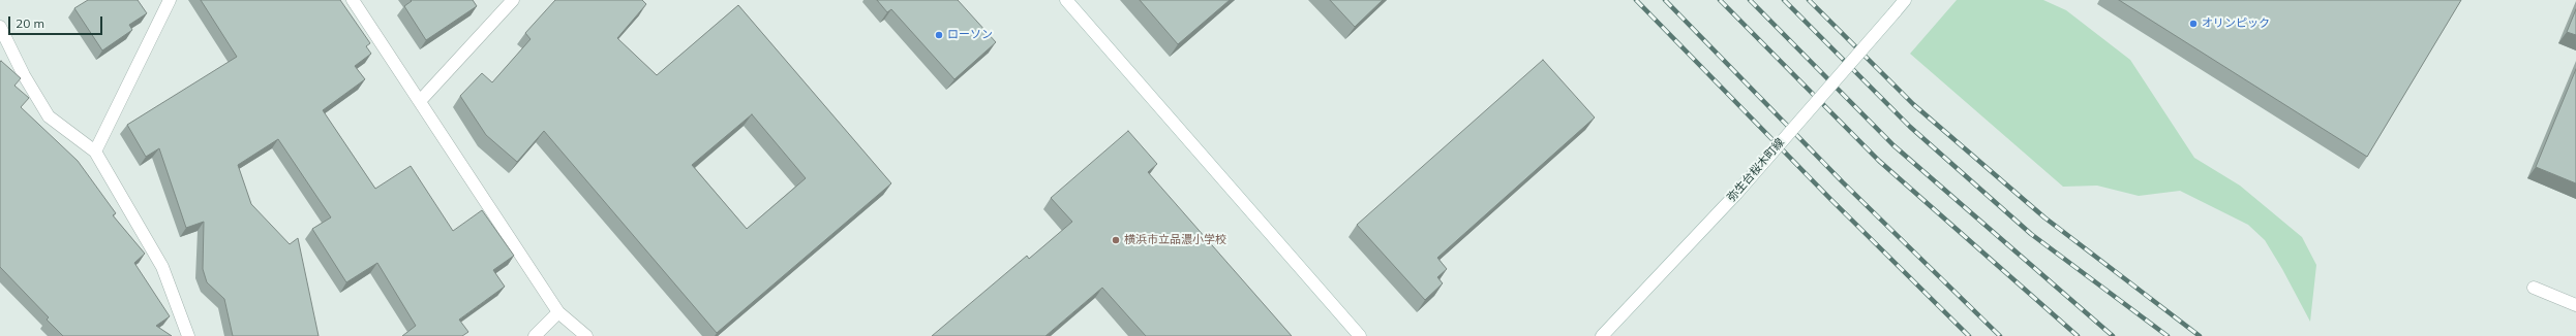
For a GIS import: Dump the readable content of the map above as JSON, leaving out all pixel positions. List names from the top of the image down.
{
  "streets": {
    "street": ["弥生台桜木町線"]
  },
  "places": ["オリンピック", "ローソン", "横浜市立品濃小学校"],
  "scale_bar": "20 m"
}
